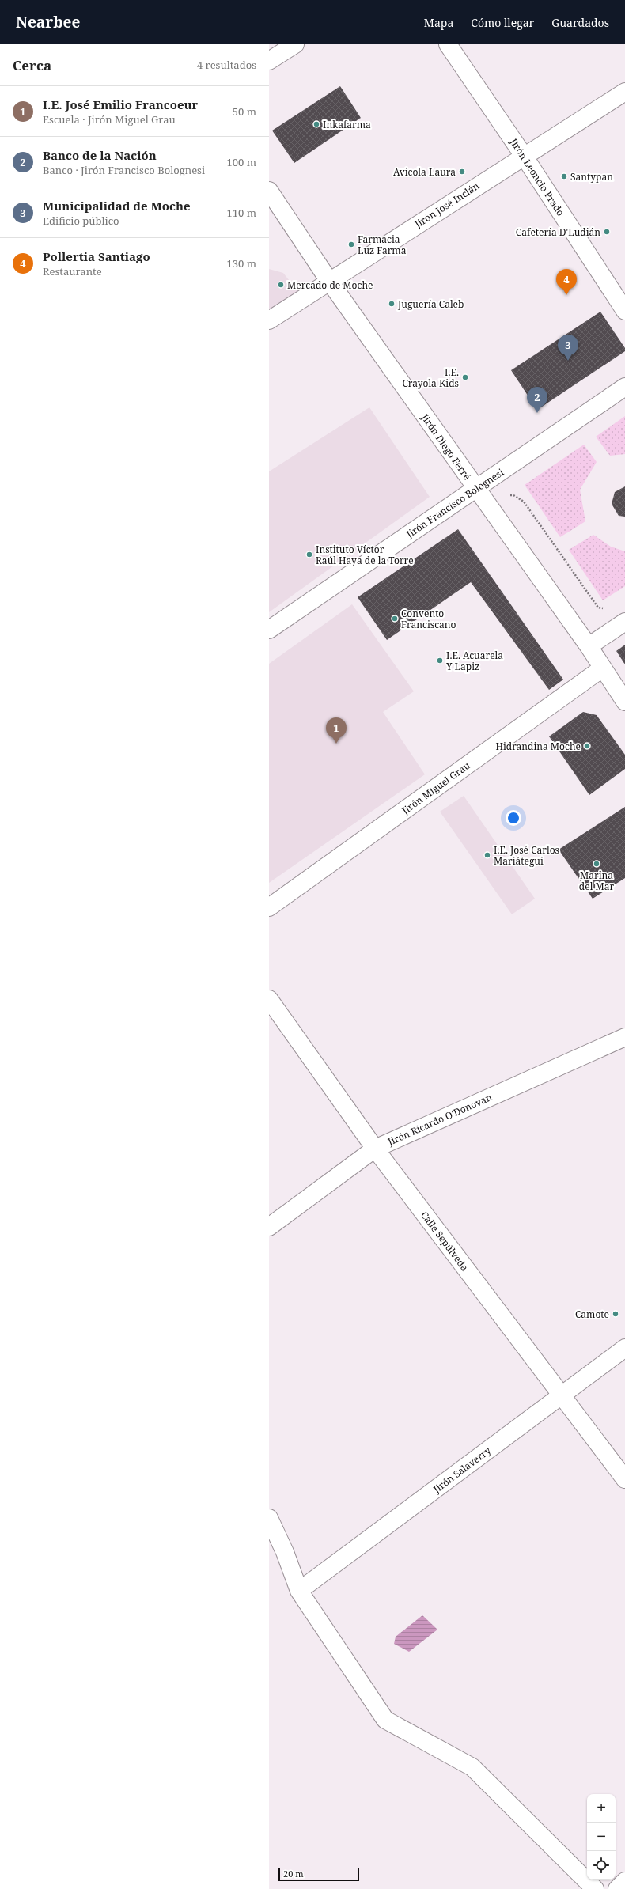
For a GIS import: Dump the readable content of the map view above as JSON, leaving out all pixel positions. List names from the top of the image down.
{
  "streets": {
    "street": [
      "Jirón Leoncio Prado",
      "Jirón José Inclán",
      "Jirón Diego Ferré",
      "Jirón Francisco Bolognesi",
      "Jirón Miguel Grau",
      "Jirón Ricardo O'Donovan",
      "Calle Sepúlveda",
      "Jirón Salaverry"
    ]
  },
  "crossings": [
    ["Jirón Leoncio Prado", "Jirón José Inclán"],
    ["Jirón José Inclán", "Jirón Diego Ferré"],
    ["Jirón Diego Ferré", "Jirón Francisco Bolognesi"],
    ["Jirón Diego Ferré", "Jirón Miguel Grau"],
    ["Jirón Ricardo O'Donovan", "Calle Sepúlveda"],
    ["Calle Sepúlveda", "Jirón Salaverry"]
  ],
  "places": [
    "Inkafarma",
    "Avicola Laura",
    "Santypan",
    "Cafetería D'Ludián",
    "Farmacia Luz Farma",
    "Mercado de Moche",
    "Juguería Caleb",
    "I.E. Crayola Kids",
    "Instituto Víctor Raúl Haya de la Torre",
    "Convento Franciscano",
    "I.E. Acuarela Y Lapiz",
    "Hidrandina Moche",
    "I.E. José Carlos Mariátegui",
    "Marina del Mar",
    "Camote"
  ],
  "scale_bar": "20 m",
  "page": {
    "header": "Nearbee",
    "nav": ["Mapa", "Cómo llegar", "Guardados"],
    "heading": ["Cerca", "4 resultados"],
    "list": [
      {
        "mark": "1",
        "name": "I.E. José Emilio Francoeur",
        "note": "Escuela · Jirón Miguel Grau",
        "value": "50 m"
      },
      {
        "mark": "2",
        "name": "Banco de la Nación",
        "note": "Banco · Jirón Francisco Bolognesi",
        "value": "100 m"
      },
      {
        "mark": "3",
        "name": "Municipalidad de Moche",
        "note": "Edificio público",
        "value": "110 m"
      },
      {
        "mark": "4",
        "name": "Pollertia Santiago",
        "note": "Restaurante",
        "value": "130 m"
      }
    ],
    "pins": [
      "4",
      "3",
      "2",
      "1"
    ],
    "map_buttons": ["+", "−"],
    "scale": "20 m"
  }
}
